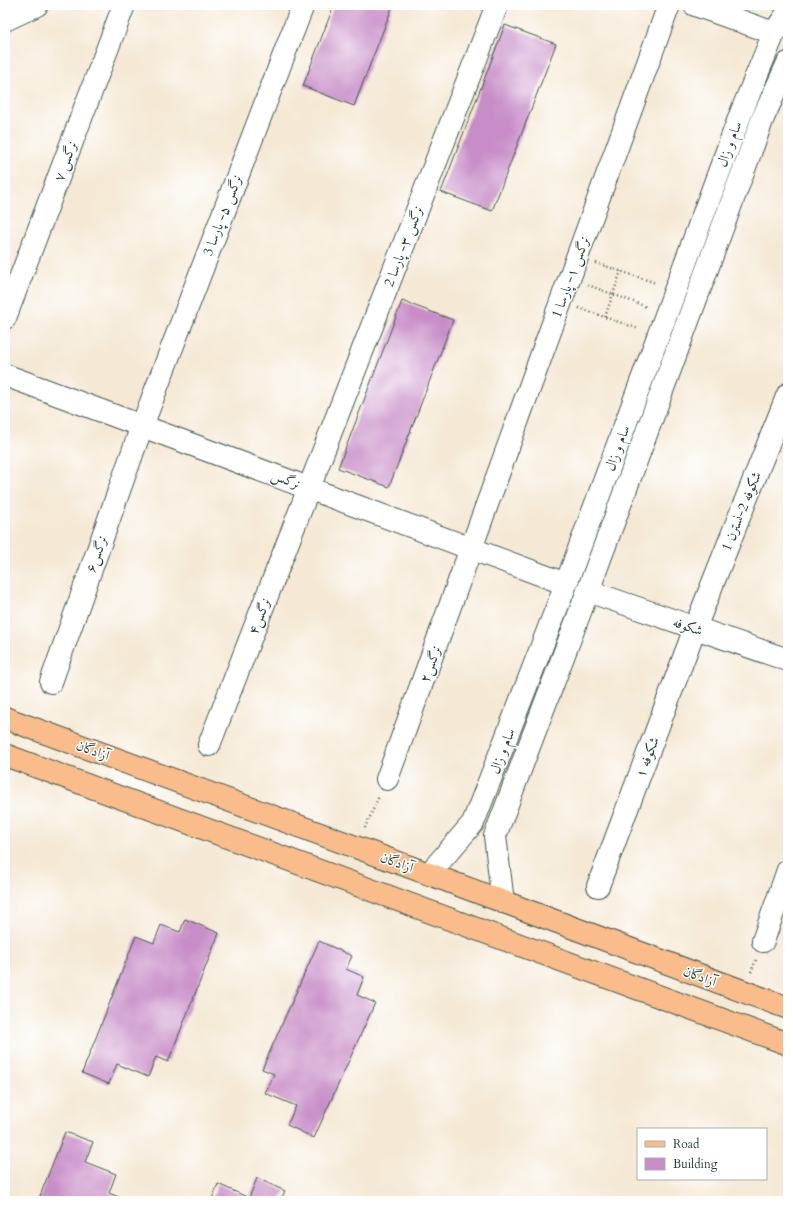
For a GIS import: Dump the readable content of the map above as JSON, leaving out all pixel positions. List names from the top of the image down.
{
  "streets": {
    "main road": ["آزادگان"],
    "street": [
      "سام و زال",
      "نرگس ۷",
      "نرگس ۵- پارسا 3",
      "نرگس ۳- پارسا 2",
      "نرگس ۱- پارسا 1",
      "نرگس",
      "شکوفه 2-نسترن 1",
      "نرگس۶",
      "نرگس۴",
      "شکوفه",
      "نرگس۲",
      "شکوفه ۱"
    ]
  },
  "crossings": [
    ["سام و زال", "نرگس"],
    ["سام و زال", "شکوفه"],
    ["سام و زال", "آزادگان"],
    ["نرگس ۵- پارسا 3", "نرگس"],
    ["نرگس ۵- پارسا 3", "نرگس۶"],
    ["نرگس ۳- پارسا 2", "نرگس"],
    ["نرگس ۳- پارسا 2", "نرگس۴"],
    ["نرگس ۱- پارسا 1", "نرگس"],
    ["نرگس ۱- پارسا 1", "نرگس۲"],
    ["نرگس", "نرگس۶"],
    ["نرگس", "نرگس۴"],
    ["نرگس", "شکوفه"],
    ["نرگس", "نرگس۲"],
    ["شکوفه 2-نسترن 1", "شکوفه"],
    ["شکوفه 2-نسترن 1", "شکوفه ۱"],
    ["شکوفه", "شکوفه ۱"]
  ],
  "legend": ["Road", "Building"]
}
